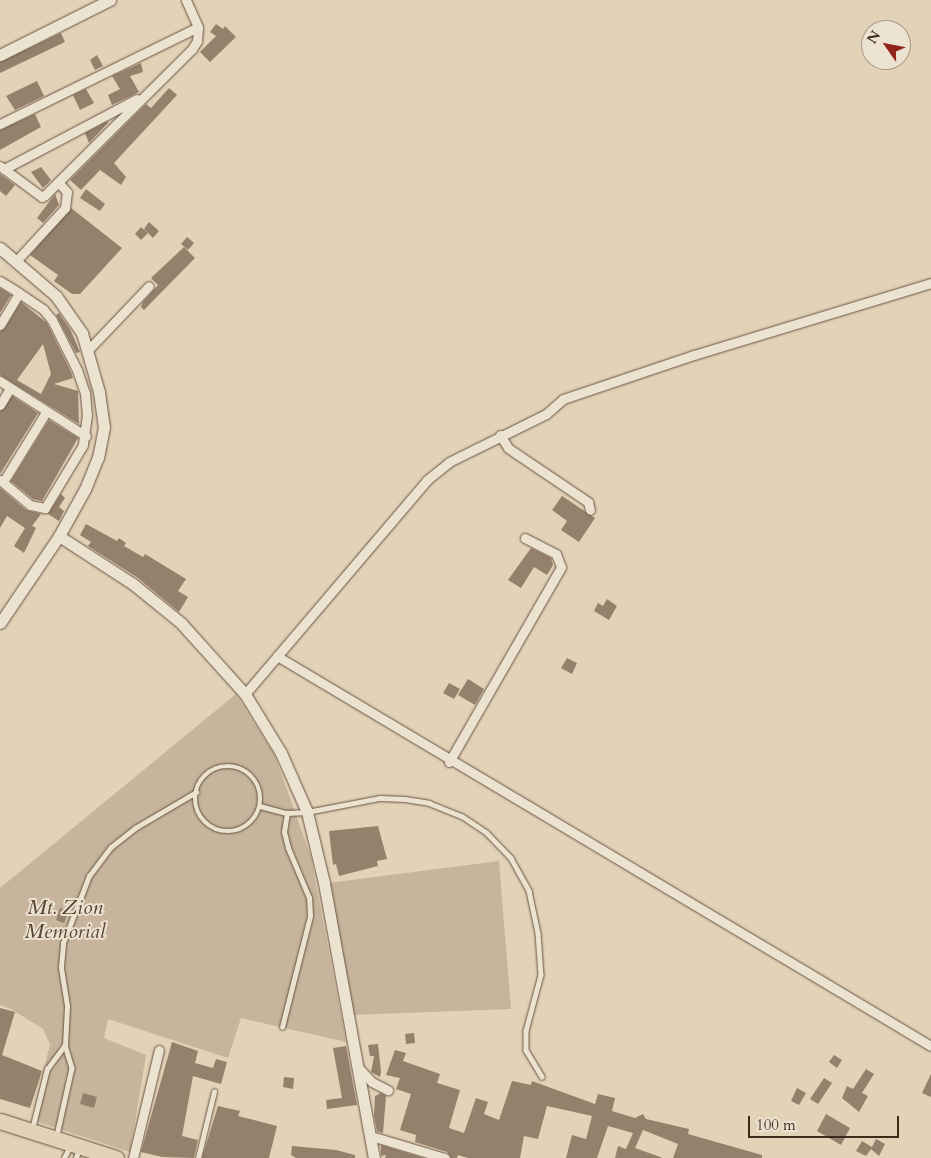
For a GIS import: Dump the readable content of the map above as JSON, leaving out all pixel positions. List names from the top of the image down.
{
  "parks": ["Mt. Zion Memorial"],
  "scale_bar": "100 m",
  "north": "top left"
}
